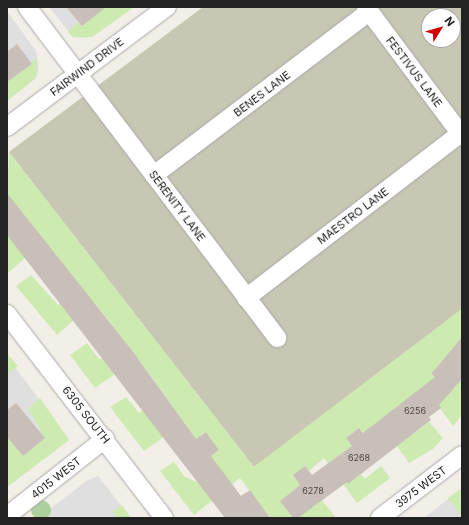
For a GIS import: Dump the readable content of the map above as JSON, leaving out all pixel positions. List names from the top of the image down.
{
  "streets": {
    "street": [
      "FAIRWIND DRIVE",
      "FESTIVUS LANE",
      "BENES LANE",
      "SERENITY LANE",
      "MAESTRO LANE",
      "6305 SOUTH",
      "4015 WEST",
      "3975 WEST"
    ]
  },
  "crossings": [
    ["FAIRWIND DRIVE", "SERENITY LANE"],
    ["FESTIVUS LANE", "BENES LANE"],
    ["FESTIVUS LANE", "MAESTRO LANE"],
    ["BENES LANE", "SERENITY LANE"],
    ["SERENITY LANE", "MAESTRO LANE"],
    ["6305 SOUTH", "4015 WEST"]
  ],
  "house_numbers": ["6256", "6268", "6278"],
  "north": "top right"
}
